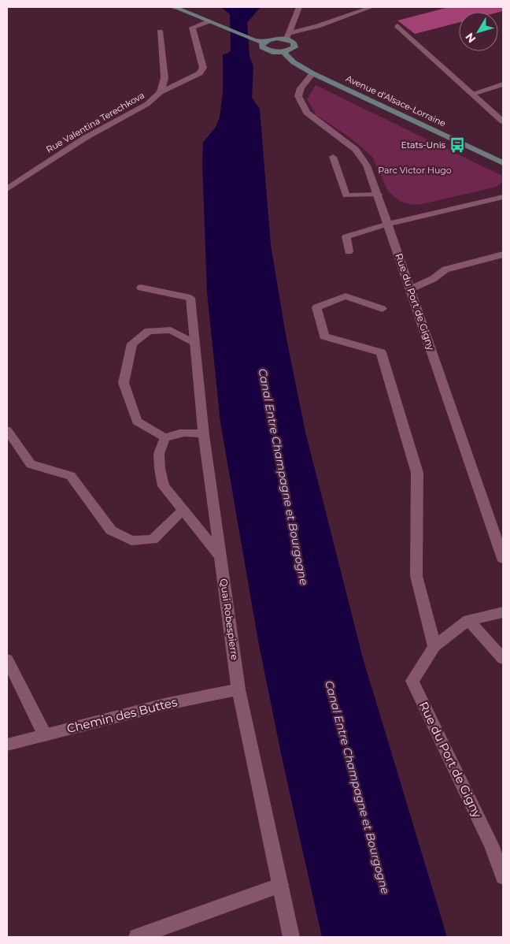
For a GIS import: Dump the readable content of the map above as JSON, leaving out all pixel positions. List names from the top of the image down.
{
  "streets": {
    "main road": ["Avenue d'Alsace-Lorraine"],
    "street": [
      "Rue Valentina Terechkova",
      "Rue du Port de Gigny",
      "Quai Robespierre",
      "Chemin des Buttes"
    ]
  },
  "crossings": [
    ["Avenue d'Alsace-Lorraine", "Rue du Port de Gigny"],
    ["Quai Robespierre", "Chemin des Buttes"]
  ],
  "water": ["Canal Entre Champagne et Bourgogne"],
  "parks": ["Parc Victor Hugo"],
  "places": {
    "bus stop": ["Etats-Unis"]
  },
  "north": "bottom left"
}
